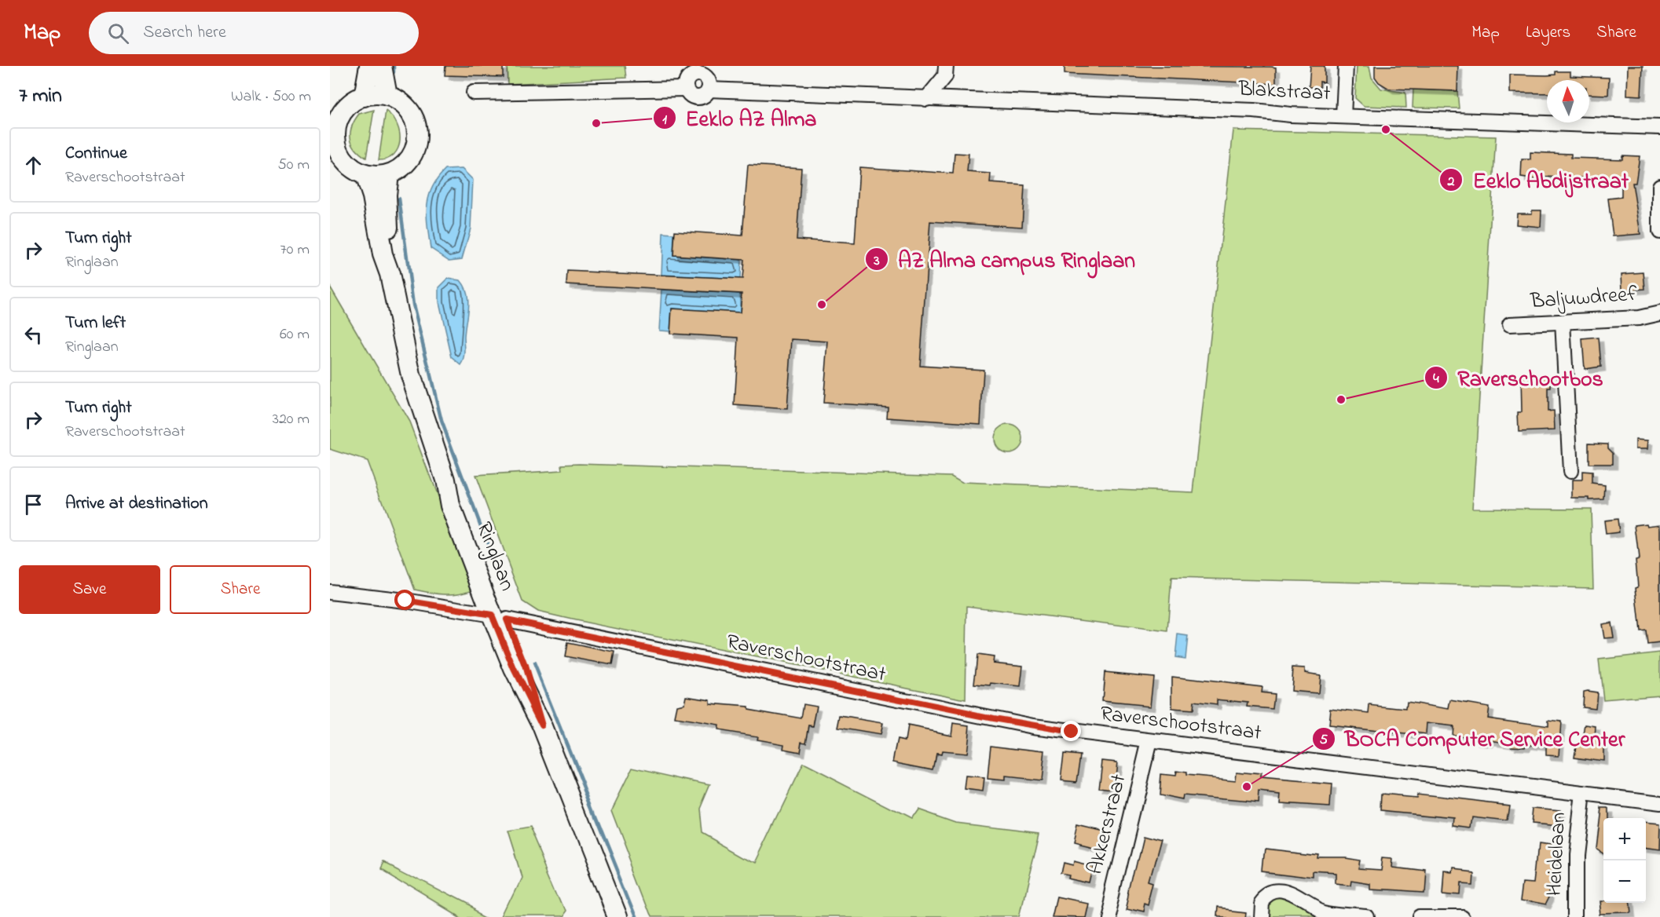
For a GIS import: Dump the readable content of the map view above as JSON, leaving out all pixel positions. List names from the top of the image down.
{
  "streets": {
    "main road": ["Ringlaan"],
    "street": [
      "Blakstraat",
      "Baljuwdreef",
      "Raverschootstraat",
      "Akkerstraat",
      "Heidelaan"
    ]
  },
  "crossings": [
    ["Ringlaan", "Raverschootstraat"],
    ["Raverschootstraat", "Akkerstraat"],
    ["Raverschootstraat", "Heidelaan"]
  ],
  "places": [
    "Eeklo AZ Alma",
    "Eeklo Abdijstraat",
    "AZ Alma campus Ringlaan",
    "Raverschootbos",
    "BOCA Computer Service Center"
  ],
  "north": "top",
  "page": {
    "header": "Map",
    "search": "Search here",
    "nav": ["Map", "Layers", "Share"],
    "heading": ["7 min", "Walk · 500 m"],
    "list": [
      ["Continue", "Raverschootstraat", "50 m"],
      ["Turn right", "Ringlaan", "70 m"],
      ["Turn left", "Ringlaan", "60 m"],
      ["Turn right", "Raverschootstraat", "320 m"],
      "Arrive at destination"
    ],
    "buttons": ["Save", "Share"],
    "map_buttons": ["+", "−"]
  }
}
